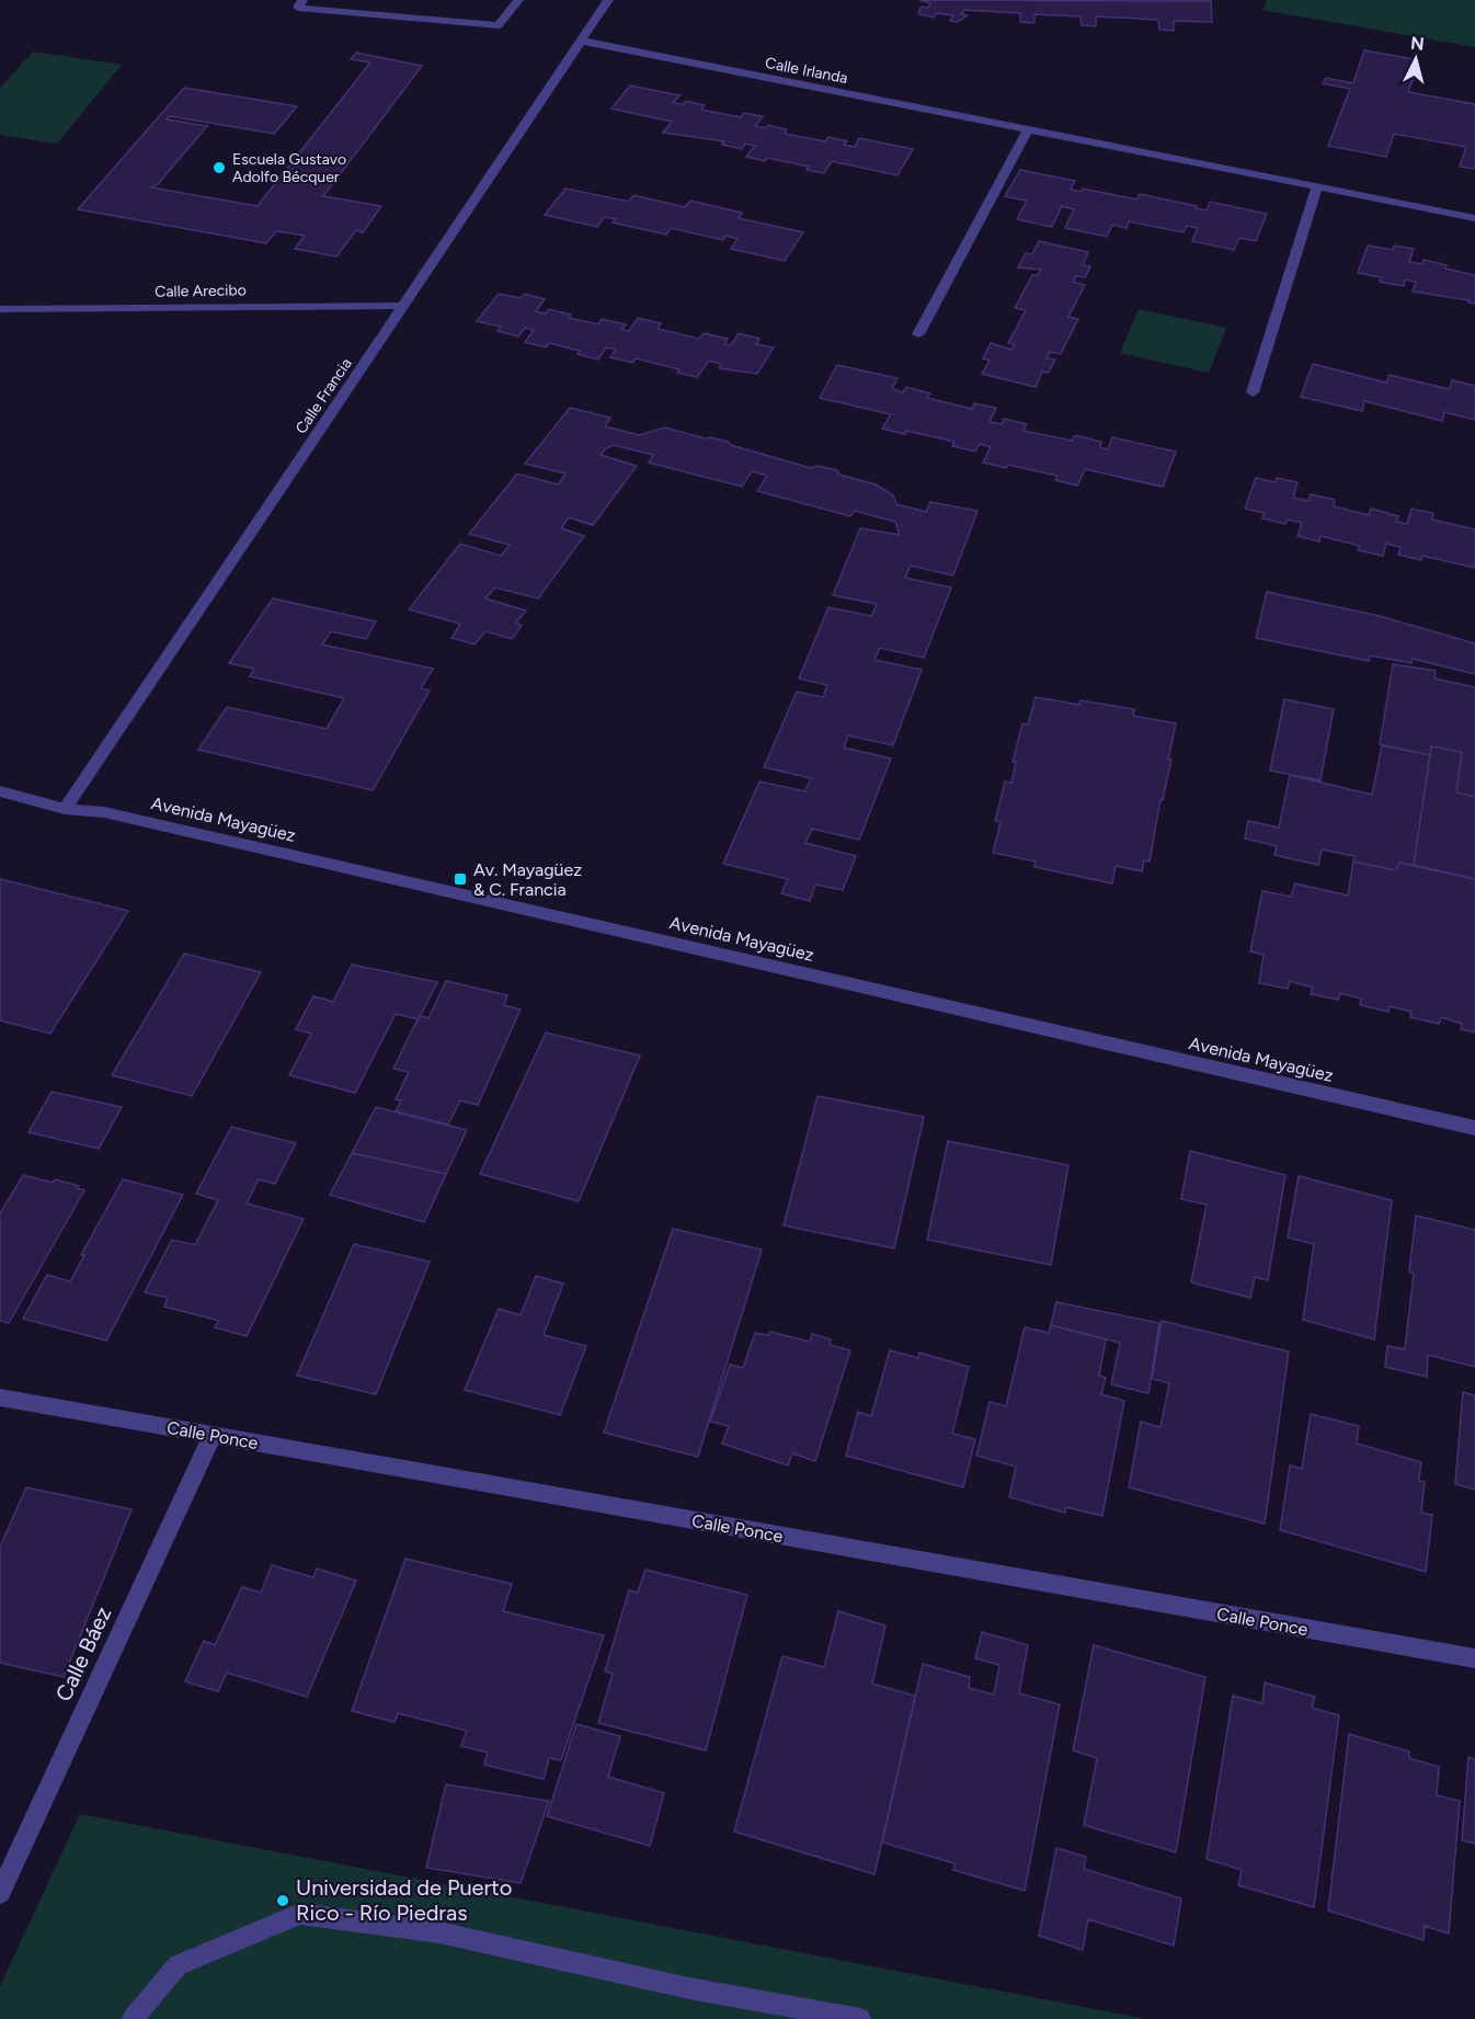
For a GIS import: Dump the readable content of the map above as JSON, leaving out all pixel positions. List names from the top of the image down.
{
  "streets": {
    "street": [
      "Calle Irlanda",
      "Calle Arecibo",
      "Calle Francia",
      "Avenida Mayagüez",
      "Calle Ponce",
      "Calle Báez"
    ]
  },
  "crossings": [
    ["Calle Irlanda", "Calle Francia"],
    ["Calle Arecibo", "Calle Francia"],
    ["Calle Francia", "Avenida Mayagüez"],
    ["Calle Ponce", "Calle Báez"]
  ],
  "places": {
    "other": ["Escuela Gustavo Adolfo Bécquer", "Universidad de Puerto Rico - Río Piedras"],
    "transit": ["Av. Mayagüez & C. Francia"]
  },
  "north": "top"
}
